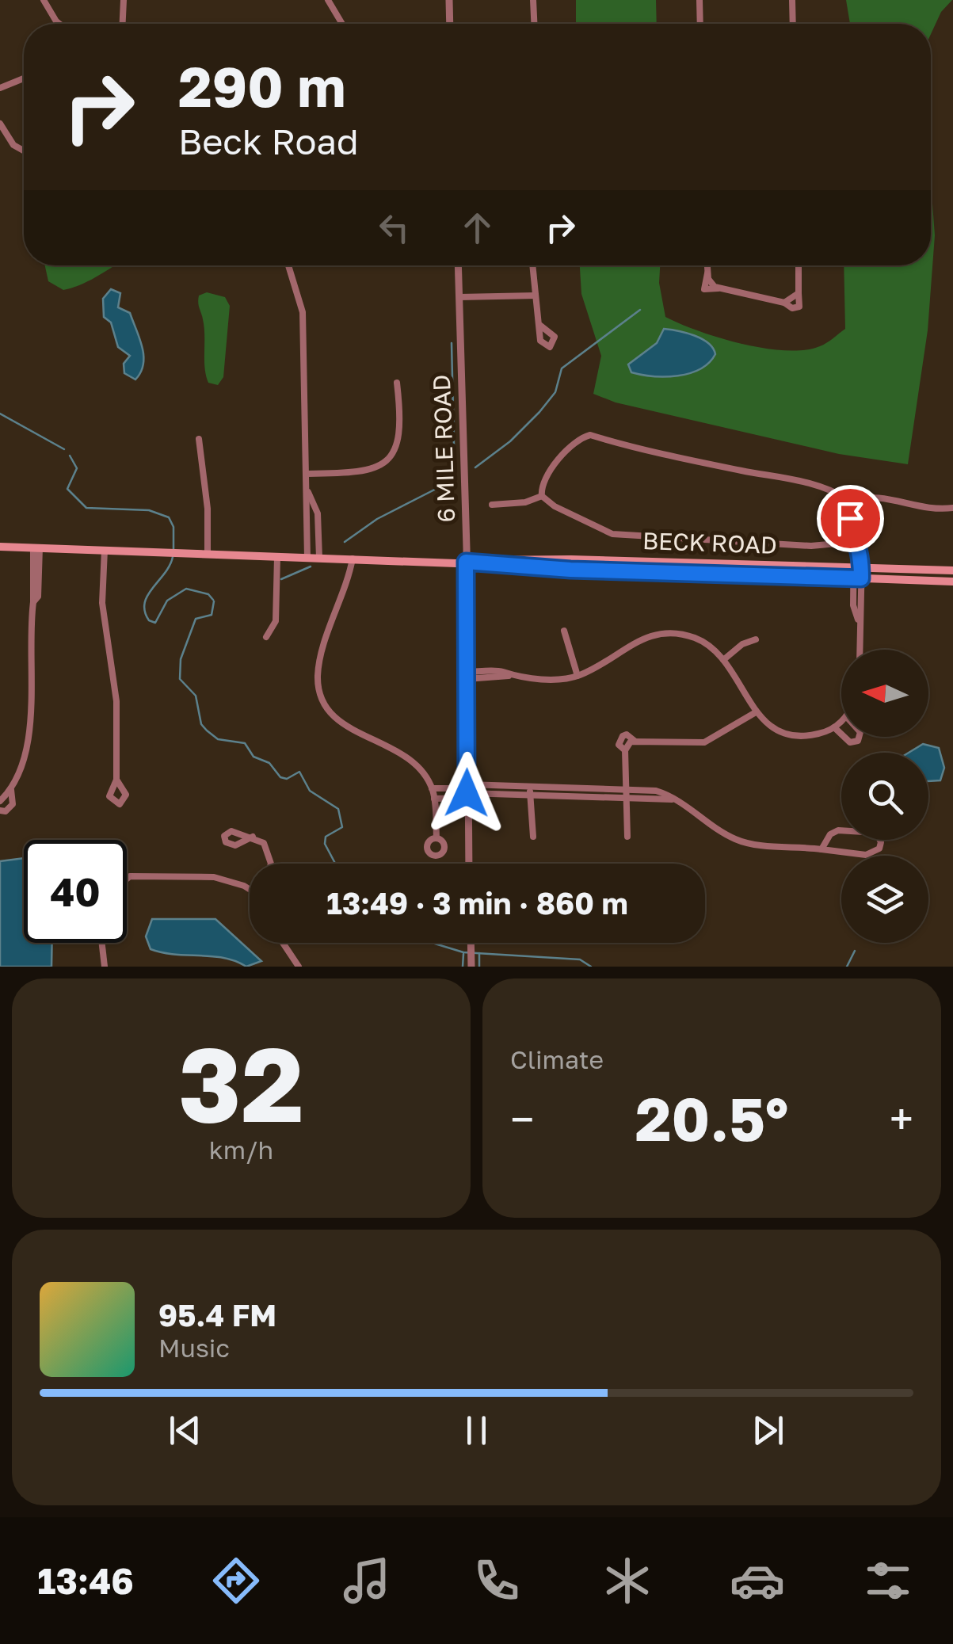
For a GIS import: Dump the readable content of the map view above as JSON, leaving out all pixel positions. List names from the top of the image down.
{
  "streets": {
    "main road": ["BECK ROAD"],
    "street": ["6 MILE ROAD"]
  },
  "crossings": [
    ["6 MILE ROAD", "BECK ROAD"]
  ],
  "north": "left",
  "page": {
    "turn": ["290 m", "Beck Road"],
    "limit": "40",
    "trip": "13:49 · 3 min · 860 m",
    "tile": [
      ["32", "km/h"],
      "Climate"
    ],
    "heat": ["−", "20.5°", "+"],
    "song": ["95.4 FM", "Music"],
    "tabs": "13:46"
  }
}
